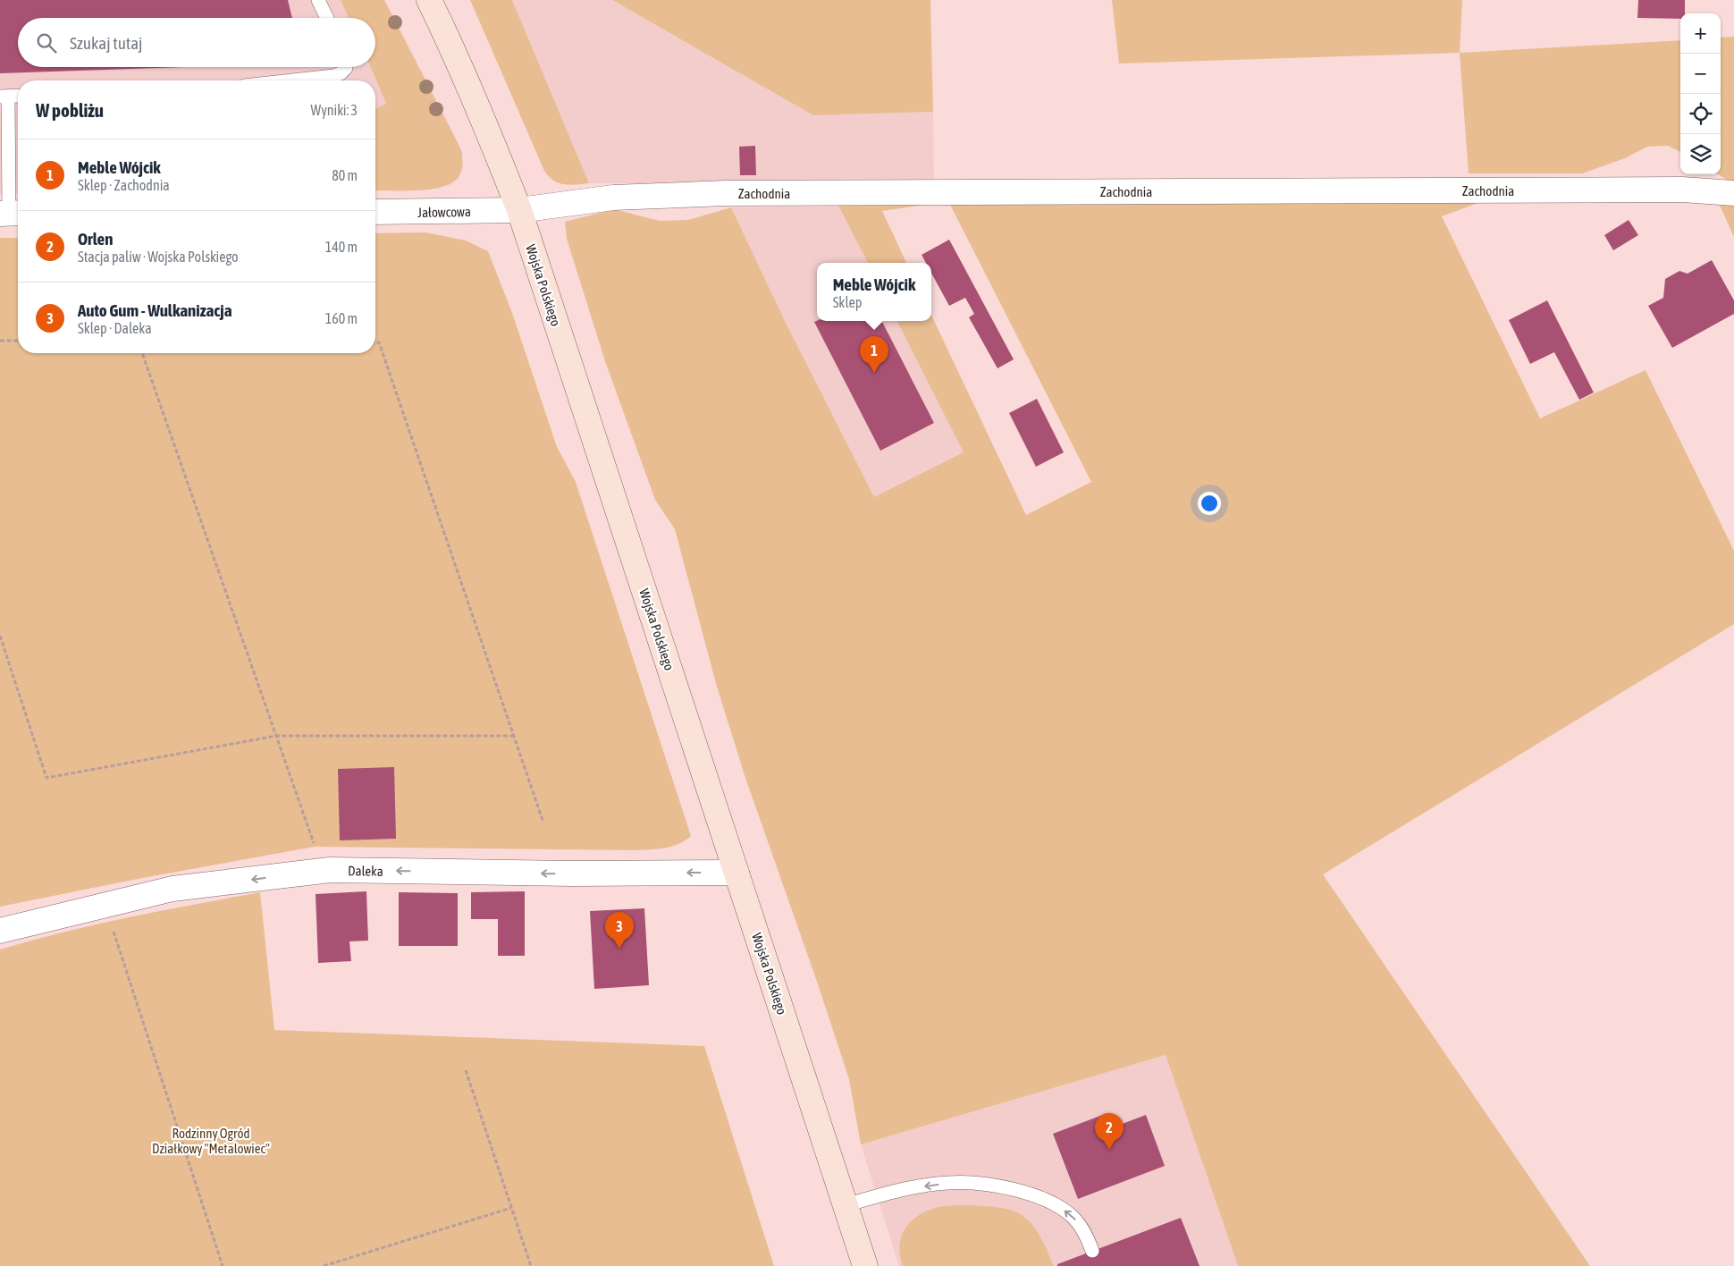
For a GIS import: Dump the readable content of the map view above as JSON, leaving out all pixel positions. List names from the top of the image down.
{
  "streets": {
    "main road": ["Wojska Polskiego"],
    "street": ["Zachodnia", "Jałowcowa", "Daleka"]
  },
  "crossings": [
    ["Zachodnia", "Jałowcowa"],
    ["Zachodnia", "Wojska Polskiego"],
    ["Jałowcowa", "Wojska Polskiego"],
    ["Wojska Polskiego", "Daleka"]
  ],
  "one_way": ["Daleka"],
  "parks": ["Rodzinny Ogród Działkowy \"Metalowiec\""],
  "page": {
    "map_buttons": ["+", "−"],
    "search": "Szukaj tutaj",
    "heading": ["W pobliżu", "Wyniki: 3"],
    "list": [
      {
        "mark": "1",
        "name": "Meble Wójcik",
        "note": "Sklep · Zachodnia",
        "value": "80 m"
      },
      {
        "mark": "2",
        "name": "Orlen",
        "note": "Stacja paliw · Wojska Polskiego",
        "value": "140 m"
      },
      {
        "mark": "3",
        "name": "Auto Gum - Wulkanizacja",
        "note": "Sklep · Daleka",
        "value": "160 m"
      }
    ],
    "popup": ["Meble Wójcik", "Sklep"],
    "pins": ["1", "3", "2"]
  }
}
